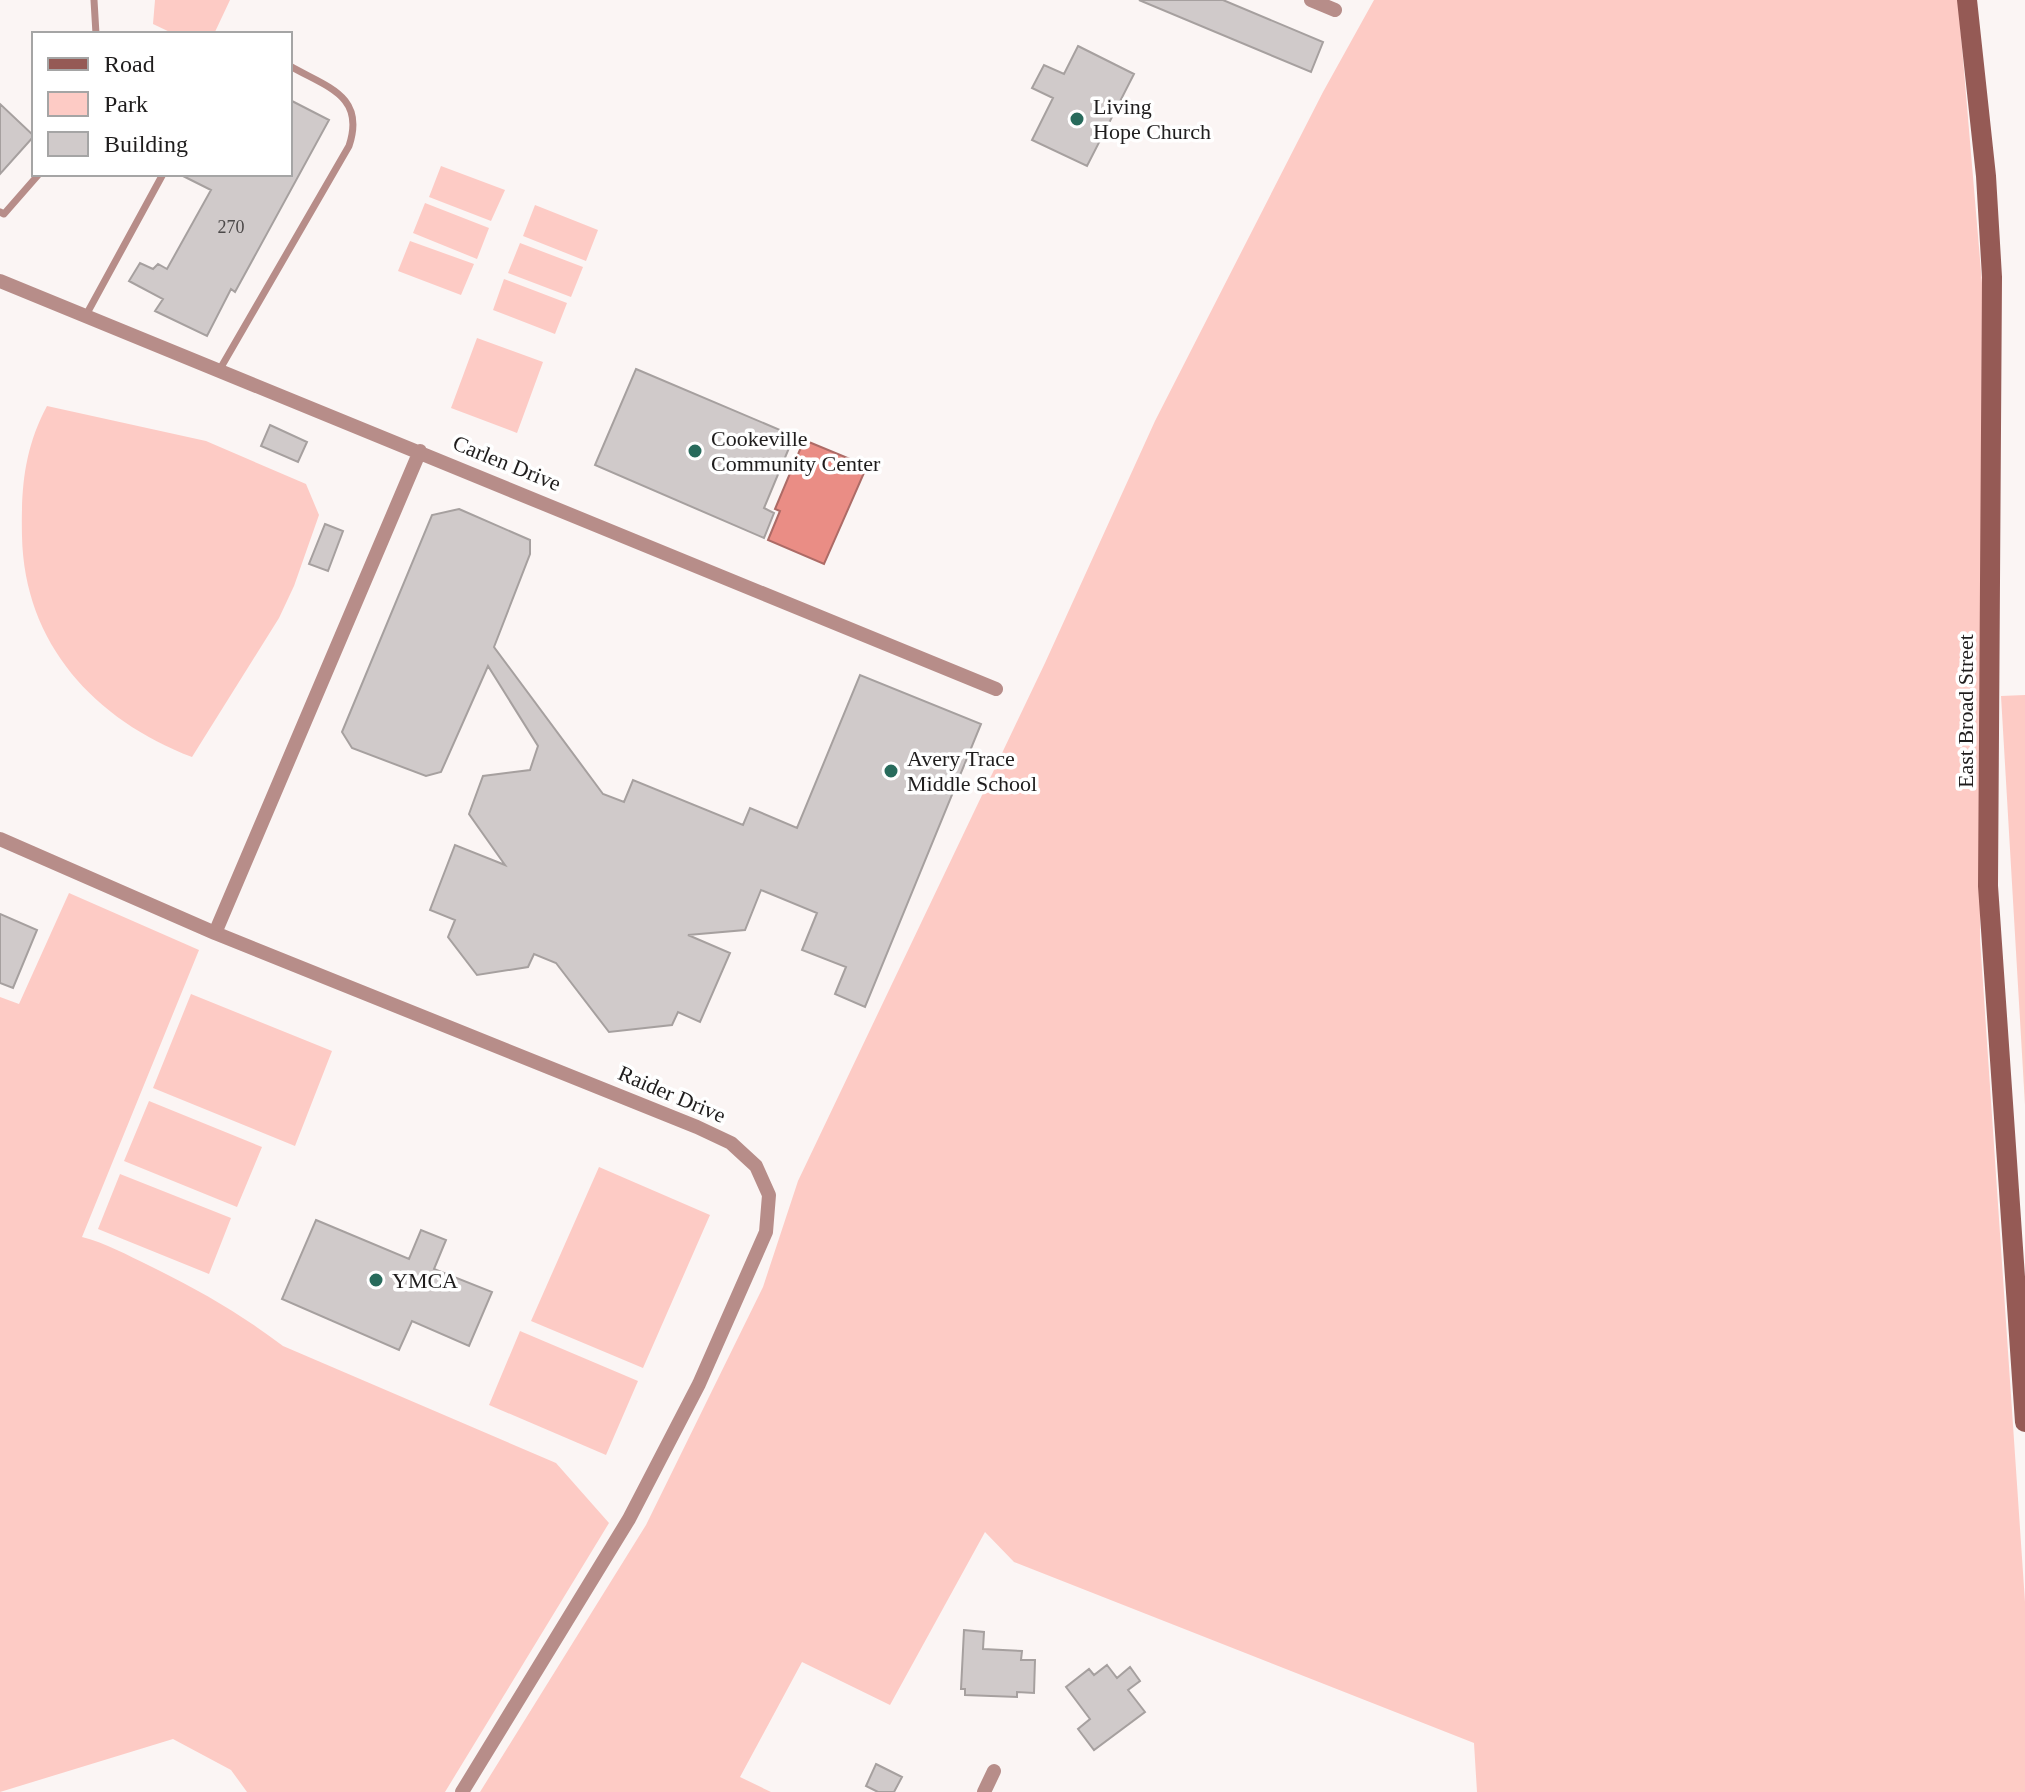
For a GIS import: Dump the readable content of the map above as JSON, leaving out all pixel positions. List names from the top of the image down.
{
  "streets": {
    "street": ["Carlen Drive", "East Broad Street", "Raider Drive"]
  },
  "places": [
    "Living Hope Church",
    "Cookeville Community Center",
    "Avery Trace Middle School",
    "YMCA"
  ],
  "house_numbers": ["270"],
  "legend": ["Road", "Park", "Building"]
}
